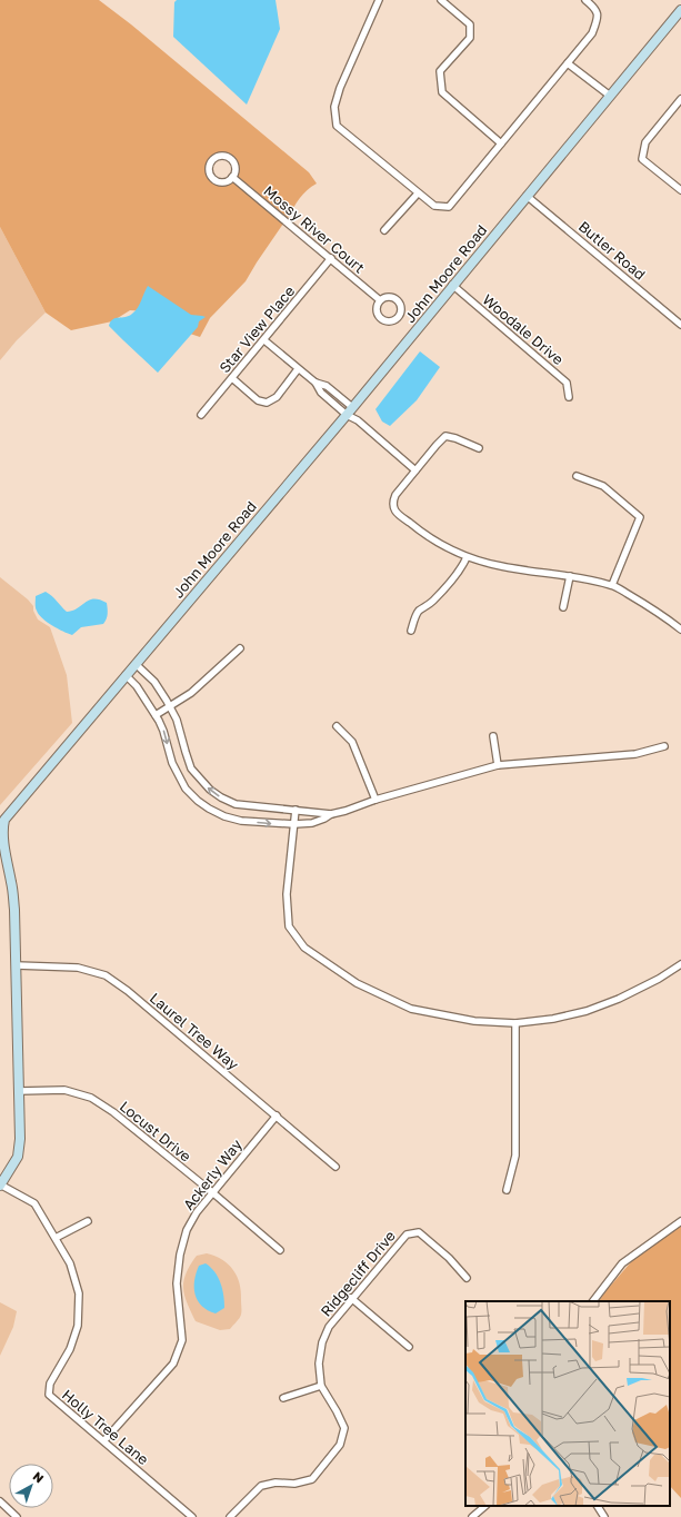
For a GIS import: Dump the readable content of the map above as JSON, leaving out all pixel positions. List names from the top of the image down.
{
  "streets": {
    "street": [
      "Mossy River Court",
      "Butler Road",
      "John Moore Road",
      "Star View Place",
      "Woodale Drive",
      "Laurel Tree Way",
      "Locust Drive",
      "Ackerly Way",
      "Ridgecliff Drive",
      "Holly Tree Lane"
    ]
  },
  "crossings": [
    ["Mossy River Court", "Star View Place"],
    ["Butler Road", "John Moore Road"],
    ["John Moore Road", "Woodale Drive"],
    ["John Moore Road", "Laurel Tree Way"],
    ["John Moore Road", "Locust Drive"],
    ["John Moore Road", "Holly Tree Lane"],
    ["Laurel Tree Way", "Ackerly Way"],
    ["Locust Drive", "Ackerly Way"],
    ["Ackerly Way", "Holly Tree Lane"]
  ],
  "north": "top right"
}
